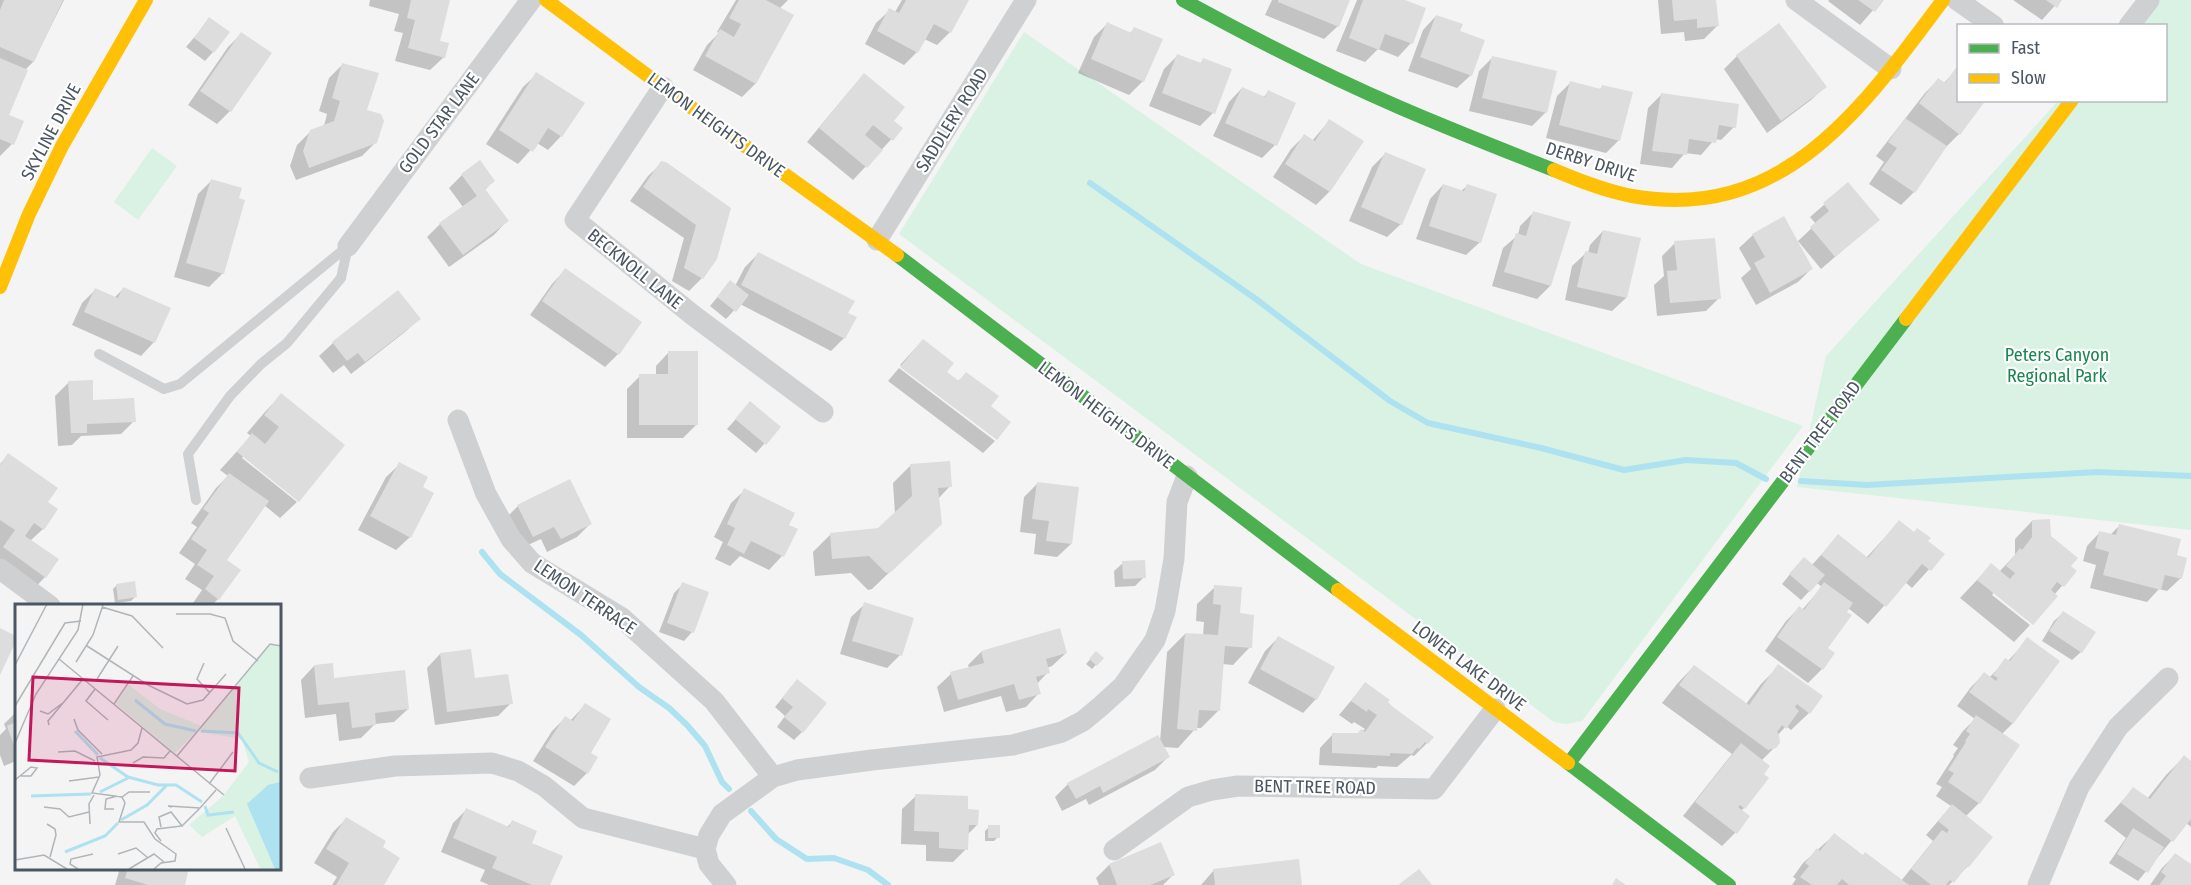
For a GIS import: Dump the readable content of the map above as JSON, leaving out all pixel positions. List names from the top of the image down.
{
  "streets": {
    "street": [
      "SADDLERY ROAD",
      "GOLD STAR LANE",
      "LEMON HEIGHTS DRIVE",
      "SKYLINE DRIVE",
      "DERBY DRIVE",
      "BECKNOLL LANE",
      "BENT TREE ROAD",
      "LEMON TERRACE",
      "LOWER LAKE DRIVE"
    ]
  },
  "crossings": [
    ["SADDLERY ROAD", "LEMON HEIGHTS DRIVE"],
    ["LEMON HEIGHTS DRIVE", "BECKNOLL LANE"],
    ["LEMON HEIGHTS DRIVE", "LEMON TERRACE"],
    ["LEMON HEIGHTS DRIVE", "LOWER LAKE DRIVE"],
    ["BENT TREE ROAD", "LOWER LAKE DRIVE"]
  ],
  "parks": ["Peters Canyon Regional Park"],
  "legend": ["Fast", "Slow"]
}
